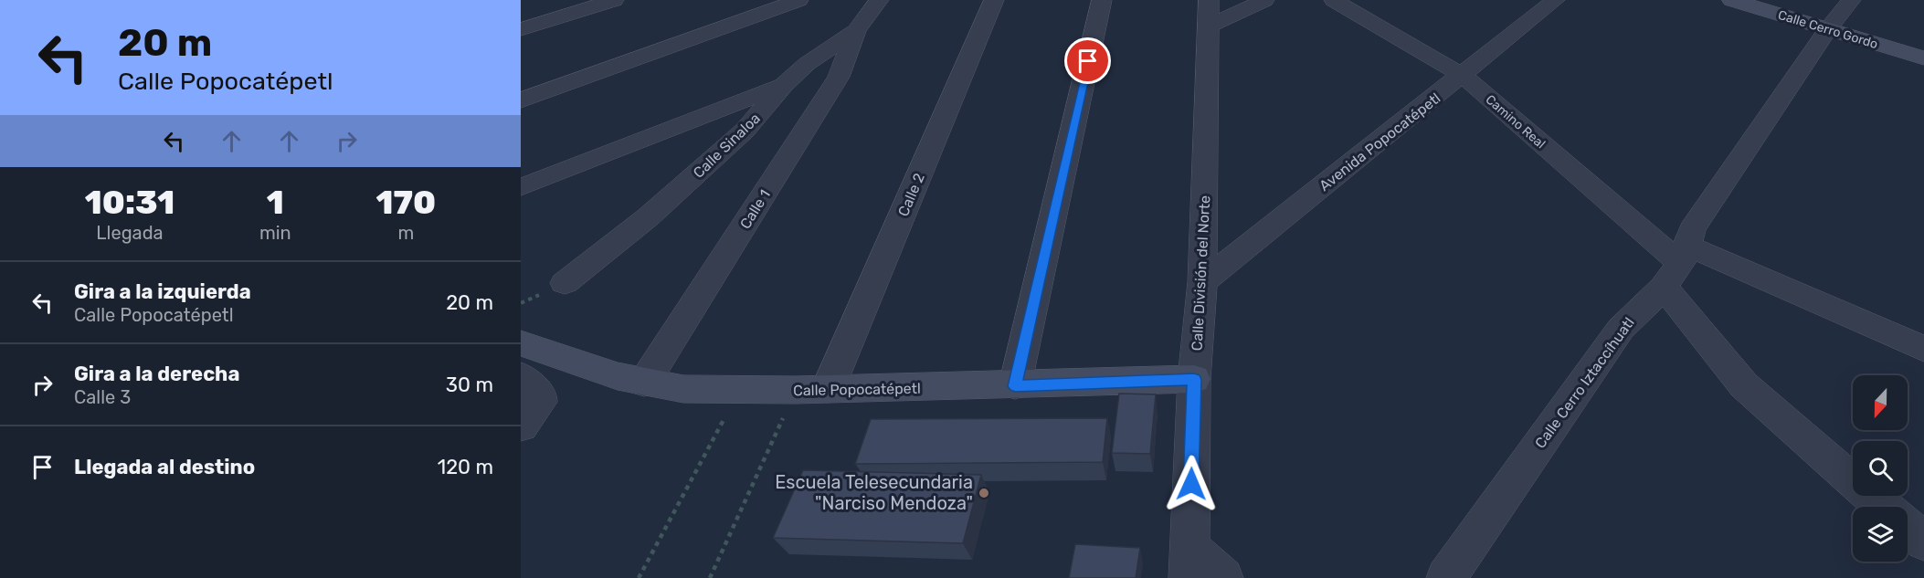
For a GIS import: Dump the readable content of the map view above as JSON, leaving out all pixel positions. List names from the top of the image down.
{
  "streets": {
    "street": [
      "Calle Cerro Gordo",
      "Camino Real",
      "Avenida Popocatépetl",
      "Calle Sinaloa",
      "Calle 2",
      "Calle 1",
      "Calle División del Norte",
      "Calle Cerro Iztaccíhuatl",
      "Calle Popocatépetl"
    ]
  },
  "crossings": [
    ["Calle Cerro Gordo", "Calle Cerro Iztaccíhuatl"],
    ["Camino Real", "Avenida Popocatépetl"],
    ["Camino Real", "Calle Cerro Iztaccíhuatl"],
    ["Avenida Popocatépetl", "Calle División del Norte"],
    ["Calle Sinaloa", "Calle 1"],
    ["Calle 2", "Calle Popocatépetl"],
    ["Calle 1", "Calle Popocatépetl"],
    ["Calle División del Norte", "Calle Popocatépetl"]
  ],
  "places": ["Escuela Telesecundaria \"Narciso Mendoza\""],
  "north": "bottom",
  "page": {
    "turn": ["20 m", "Calle Popocatépetl"],
    "eta": [
      "10:31",
      "Llegada",
      "1",
      "min",
      "170",
      "m"
    ],
    "list": [
      {
        "name": "Gira a la izquierda",
        "note": "Calle Popocatépetl",
        "value": "20 m"
      },
      {
        "name": "Gira a la derecha",
        "note": "Calle 3",
        "value": "30 m"
      },
      {
        "name": "Llegada al destino",
        "value": "120 m"
      }
    ]
  }
}
